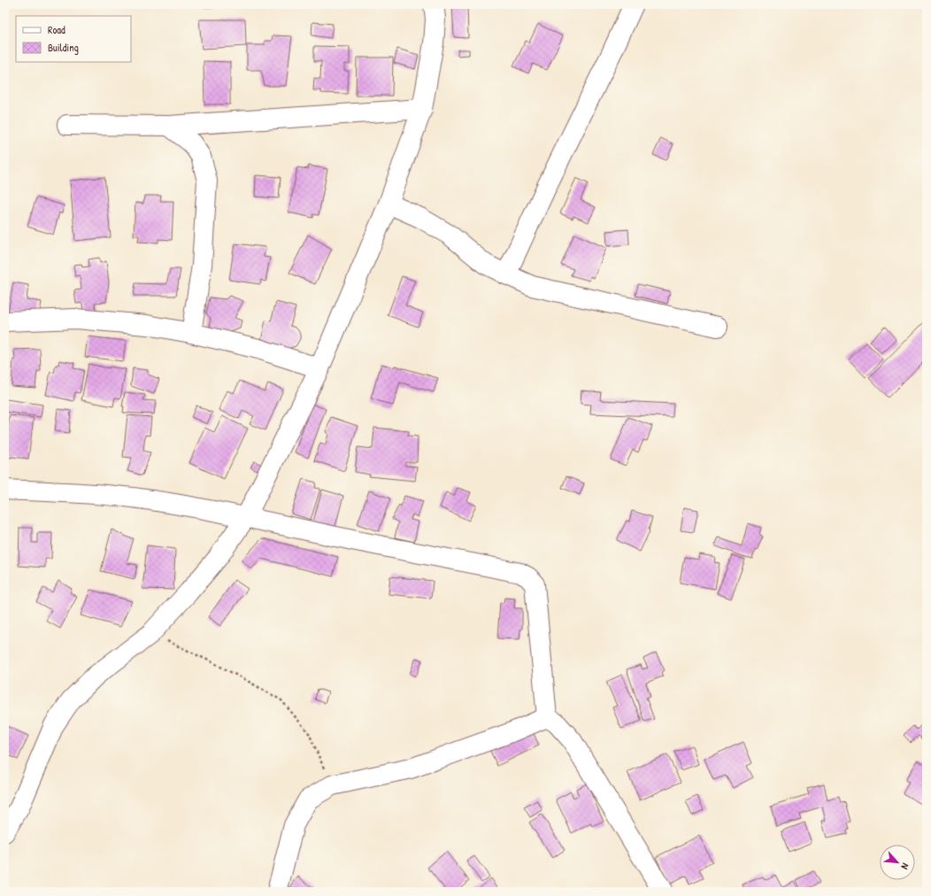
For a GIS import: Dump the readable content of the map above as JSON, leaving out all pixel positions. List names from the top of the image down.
{
  "legend": ["Road", "Building"],
  "north": "bottom right"
}
